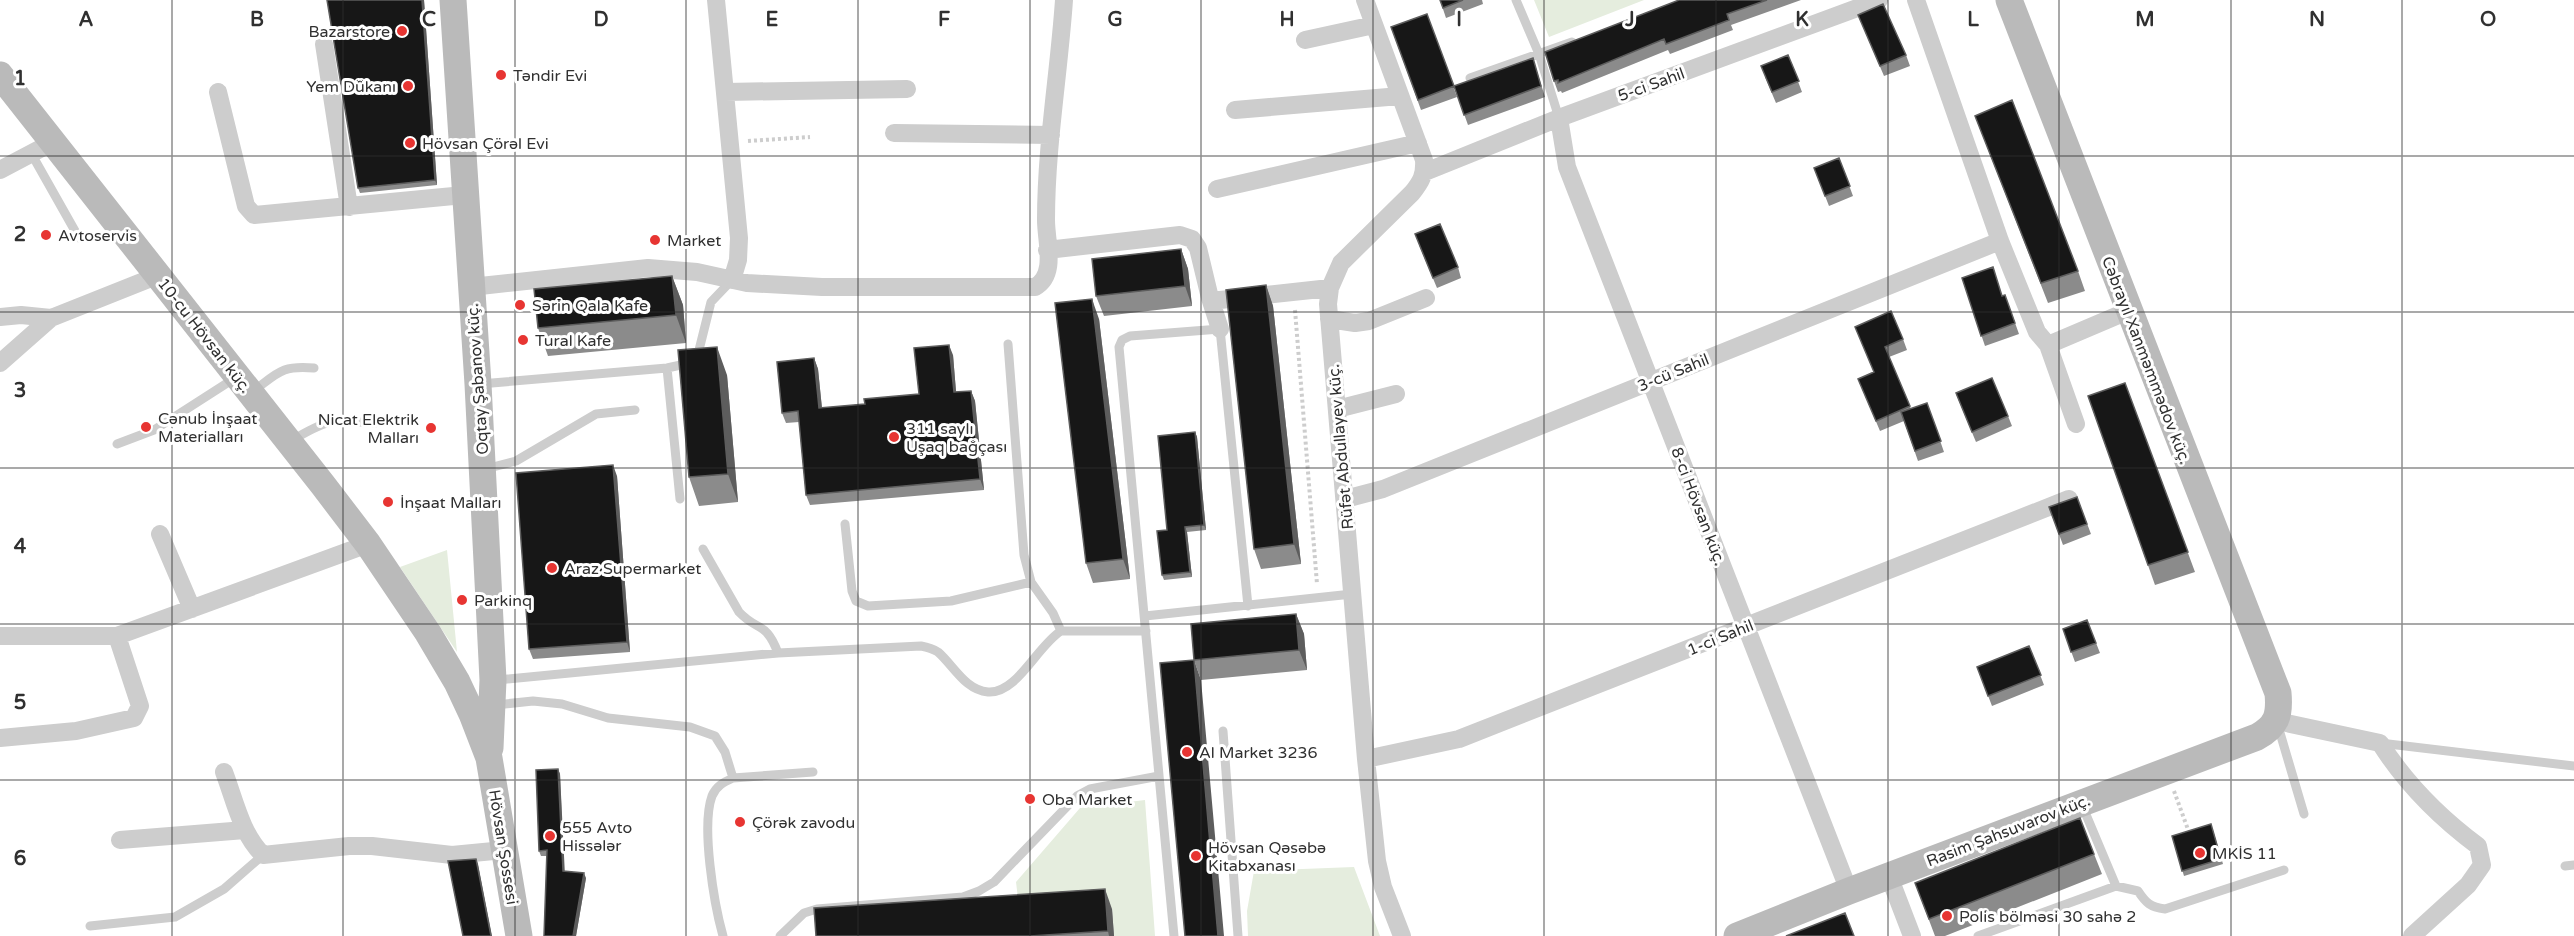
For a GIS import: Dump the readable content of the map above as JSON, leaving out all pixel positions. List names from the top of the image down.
{
  "streets": {
    "street": [
      "5-ci Sahil",
      "10-cu Hövsan küç.",
      "Cəbrayıl Xanməmmədov küç.",
      "3-cü Sahil",
      "Oqtay Şabanov küç.",
      "Rüfət Abdullayev küç.",
      "8-ci Hövsan küç.",
      "1-ci Sahil",
      "Rasim Şahsuvarov küç.",
      "Hövsan Şossesi"
    ]
  },
  "crossings": [
    ["5-ci Sahil", "Rüfət Abdullayev küç."],
    ["5-ci Sahil", "8-ci Hövsan küç."],
    ["10-cu Hövsan küç.", "Oqtay Şabanov küç."],
    ["10-cu Hövsan küç.", "Hövsan Şossesi"],
    ["Cəbrayıl Xanməmmədov küç.", "Rasim Şahsuvarov küç."],
    ["3-cü Sahil", "Rüfət Abdullayev küç."],
    ["3-cü Sahil", "8-ci Hövsan küç."],
    ["Oqtay Şabanov küç.", "Hövsan Şossesi"],
    ["Rüfət Abdullayev küç.", "1-ci Sahil"],
    ["8-ci Hövsan küç.", "1-ci Sahil"],
    ["8-ci Hövsan küç.", "Rasim Şahsuvarov küç."]
  ],
  "places": [
    "Bazarstore",
    "Təndir Evi",
    "Yem Dükanı",
    "Hövsan Çörəl Evi",
    "Avtoservis",
    "Market",
    "Sərin Qala Kafe",
    "Tural Kafe",
    "Cənub İnşaat Materialları",
    "Nicat Elektrik Malları",
    "311 saylı Uşaq bağçası",
    "İnşaat Malları",
    "Araz Supermarket",
    "Parkinq",
    "Al Market 3236",
    "Oba Market",
    "Çörək zavodu",
    "555 Avto Hissələr",
    "MKİS 11",
    "Hövsan Qəsəbə Kitabxanası",
    "Polis bölməsi 30 sahə 2"
  ],
  "grid": {
    "columns": [
      "A",
      "B",
      "C",
      "D",
      "E",
      "F",
      "G",
      "H",
      "I",
      "J",
      "K",
      "L",
      "M",
      "N",
      "O"
    ],
    "rows": [
      "1",
      "2",
      "3",
      "4",
      "5",
      "6"
    ]
  }
}
